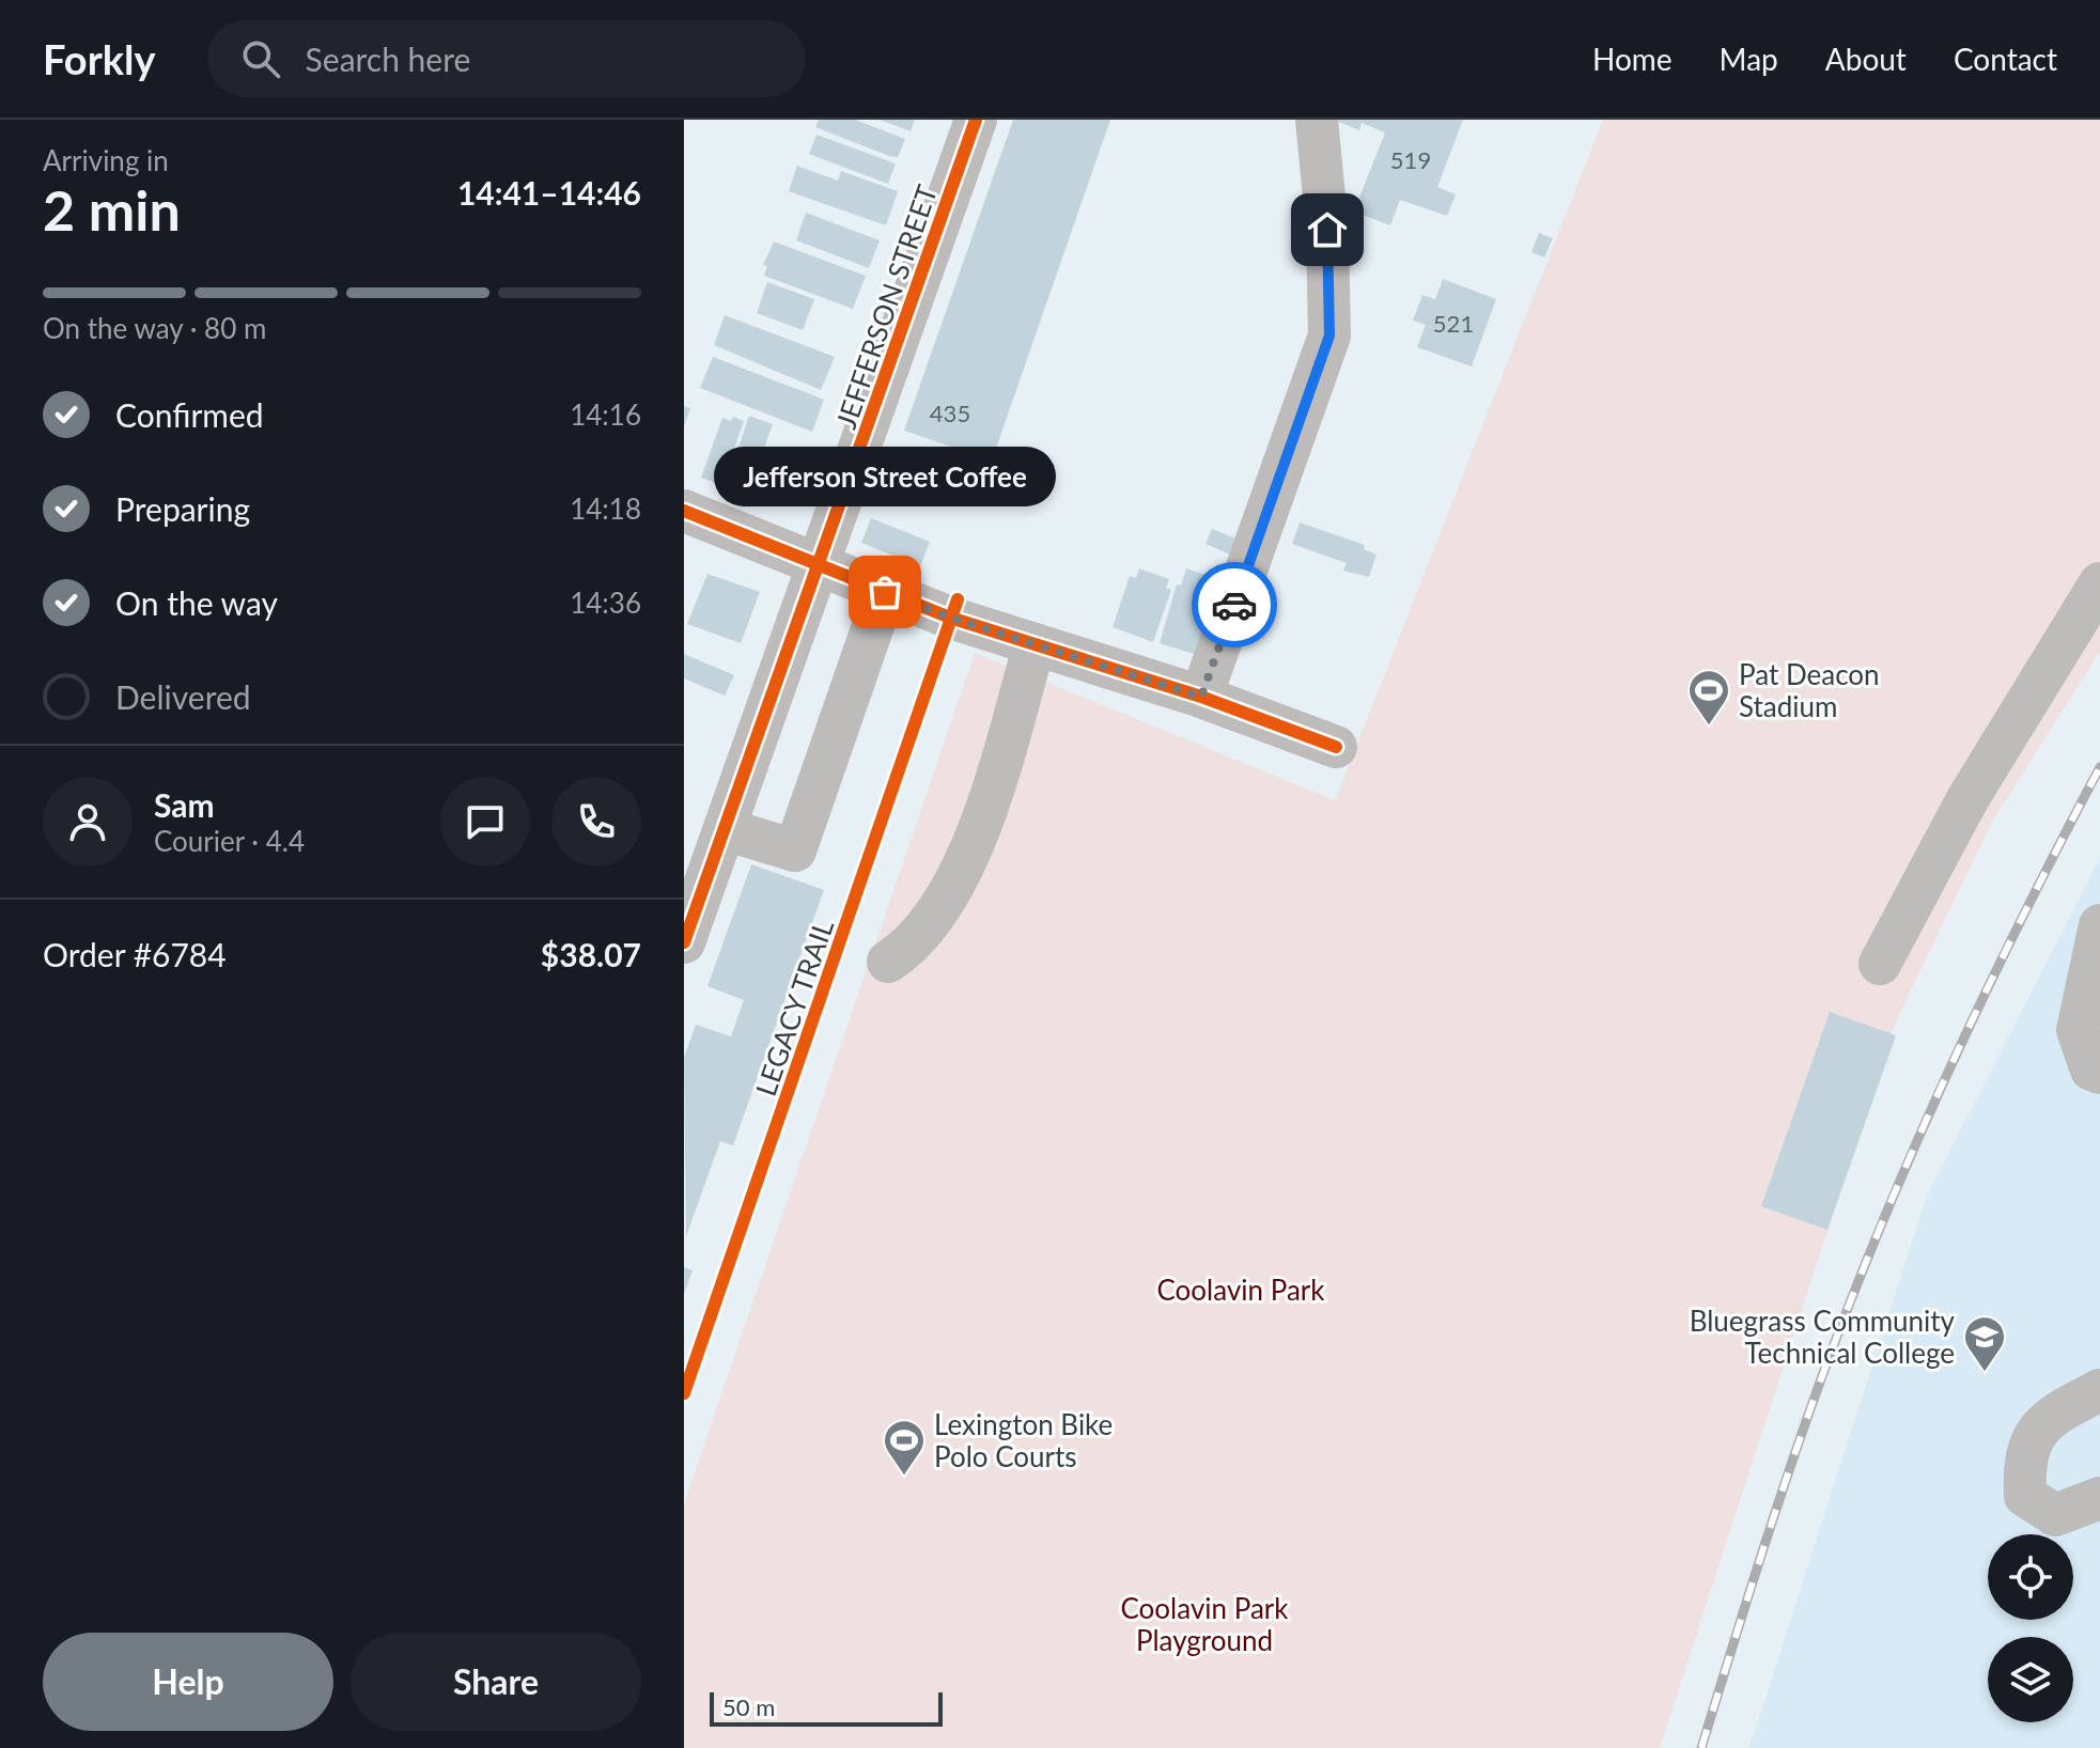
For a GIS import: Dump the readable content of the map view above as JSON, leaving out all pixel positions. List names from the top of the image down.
{
  "streets": {
    "street": ["JEFFERSON STREET"],
    "cycle path": ["LEGACY TRAIL"]
  },
  "parks": ["Coolavin Park", "Coolavin Park Playground"],
  "places": {
    "other": ["Jefferson Street Coffee"],
    "sports": ["Pat Deacon Stadium", "Lexington Bike Polo Courts"],
    "school or university": ["Bluegrass Community Technical College"]
  },
  "house_numbers": ["519", "521", "435"],
  "scale_bar": "50 m",
  "page": {
    "header": "Forkly",
    "search": "Search here",
    "nav": [
      "Home",
      "Map",
      "About",
      "Contact"
    ],
    "heading": ["2 min", "Arriving in", "14:41–14:46"],
    "panel": [
      "Sam",
      "Courier · 4.4",
      "Order #6784",
      "$38.07"
    ],
    "bar": "On the way · 80 m",
    "list": [
      ["Confirmed", "14:16"],
      ["Preparing", "14:18"],
      ["On the way", "14:36"],
      "Delivered"
    ],
    "bubble": "Jefferson Street Coffee",
    "buttons": ["Help", "Share"],
    "scale": "50 m"
  }
}
